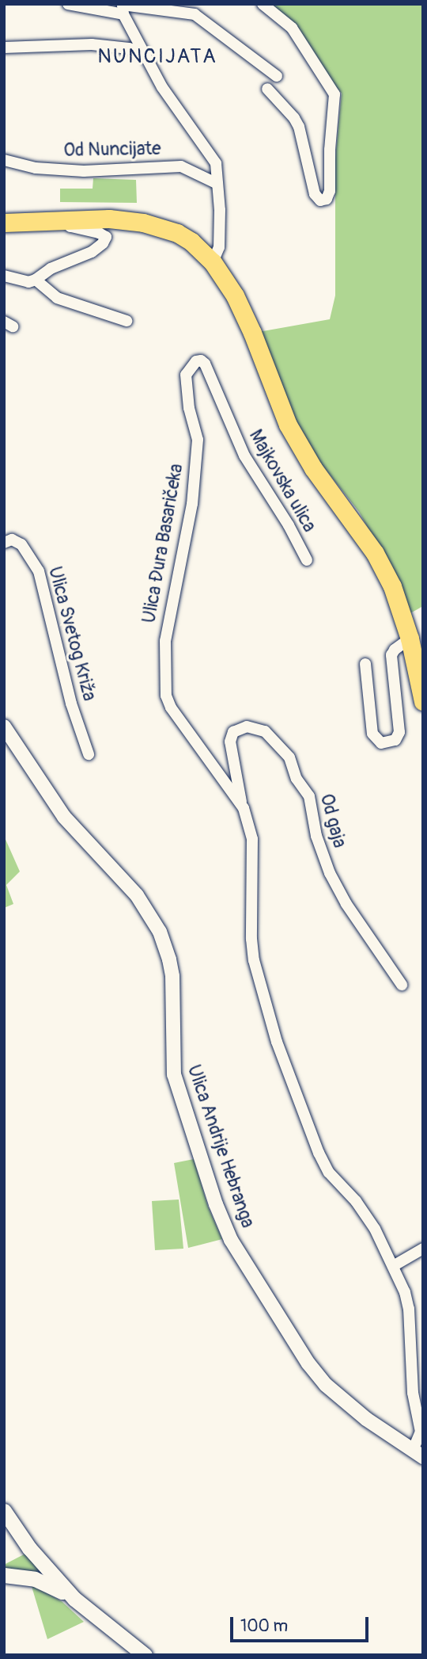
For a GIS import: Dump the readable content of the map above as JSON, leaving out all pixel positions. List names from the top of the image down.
{
  "streets": {
    "street": [
      "Od Nuncijate",
      "Majkovska ulica",
      "Ulica Đura Basaričeka",
      "Ulica Svetog Križa",
      "Od gaja",
      "Ulica Andrije Hebranga"
    ]
  },
  "crossings": [
    ["Majkovska ulica", "Ulica Đura Basaričeka"],
    ["Ulica Đura Basaričeka", "Od gaja"],
    ["Od gaja", "Ulica Andrije Hebranga"]
  ],
  "districts": ["NUNCIJATA"],
  "scale_bar": "100 m"
}
